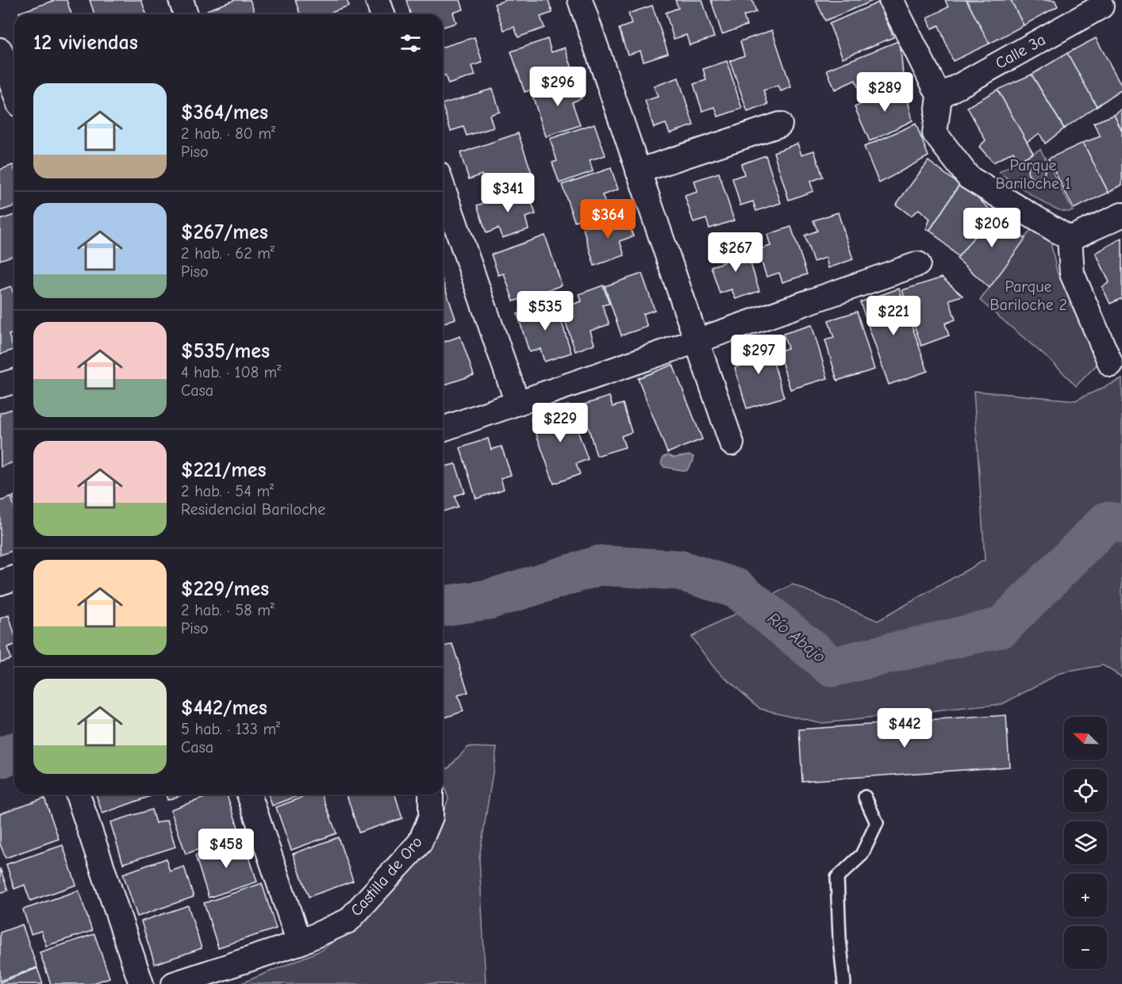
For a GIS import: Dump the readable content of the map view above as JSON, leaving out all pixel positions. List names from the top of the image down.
{
  "streets": {
    "street": ["Calle 3a", "Castilla de Oro"]
  },
  "water": ["Río Abajo"],
  "parks": ["Parque Bariloche 1", "Parque Bariloche 2"],
  "north": "top left",
  "page": {
    "heading": "12 viviendas",
    "price": [
      "$296",
      "$289",
      "$341",
      "$364",
      "$206",
      "$267",
      "$535",
      "$221",
      "$297",
      "$229",
      "$442",
      "$458"
    ],
    "list": [
      {
        "name": "$364/mes",
        "note": "2 hab. · 80 m² · Piso"
      },
      {
        "name": "$267/mes",
        "note": "2 hab. · 62 m² · Piso"
      },
      {
        "name": "$535/mes",
        "note": "4 hab. · 108 m² · Casa"
      },
      {
        "name": "$221/mes",
        "note": "2 hab. · 54 m² · Residencial Bariloche"
      },
      {
        "name": "$229/mes",
        "note": "2 hab. · 58 m² · Piso"
      },
      {
        "name": "$442/mes",
        "note": "5 hab. · 133 m² · Casa"
      }
    ],
    "map_buttons": ["+", "−"]
  }
}
